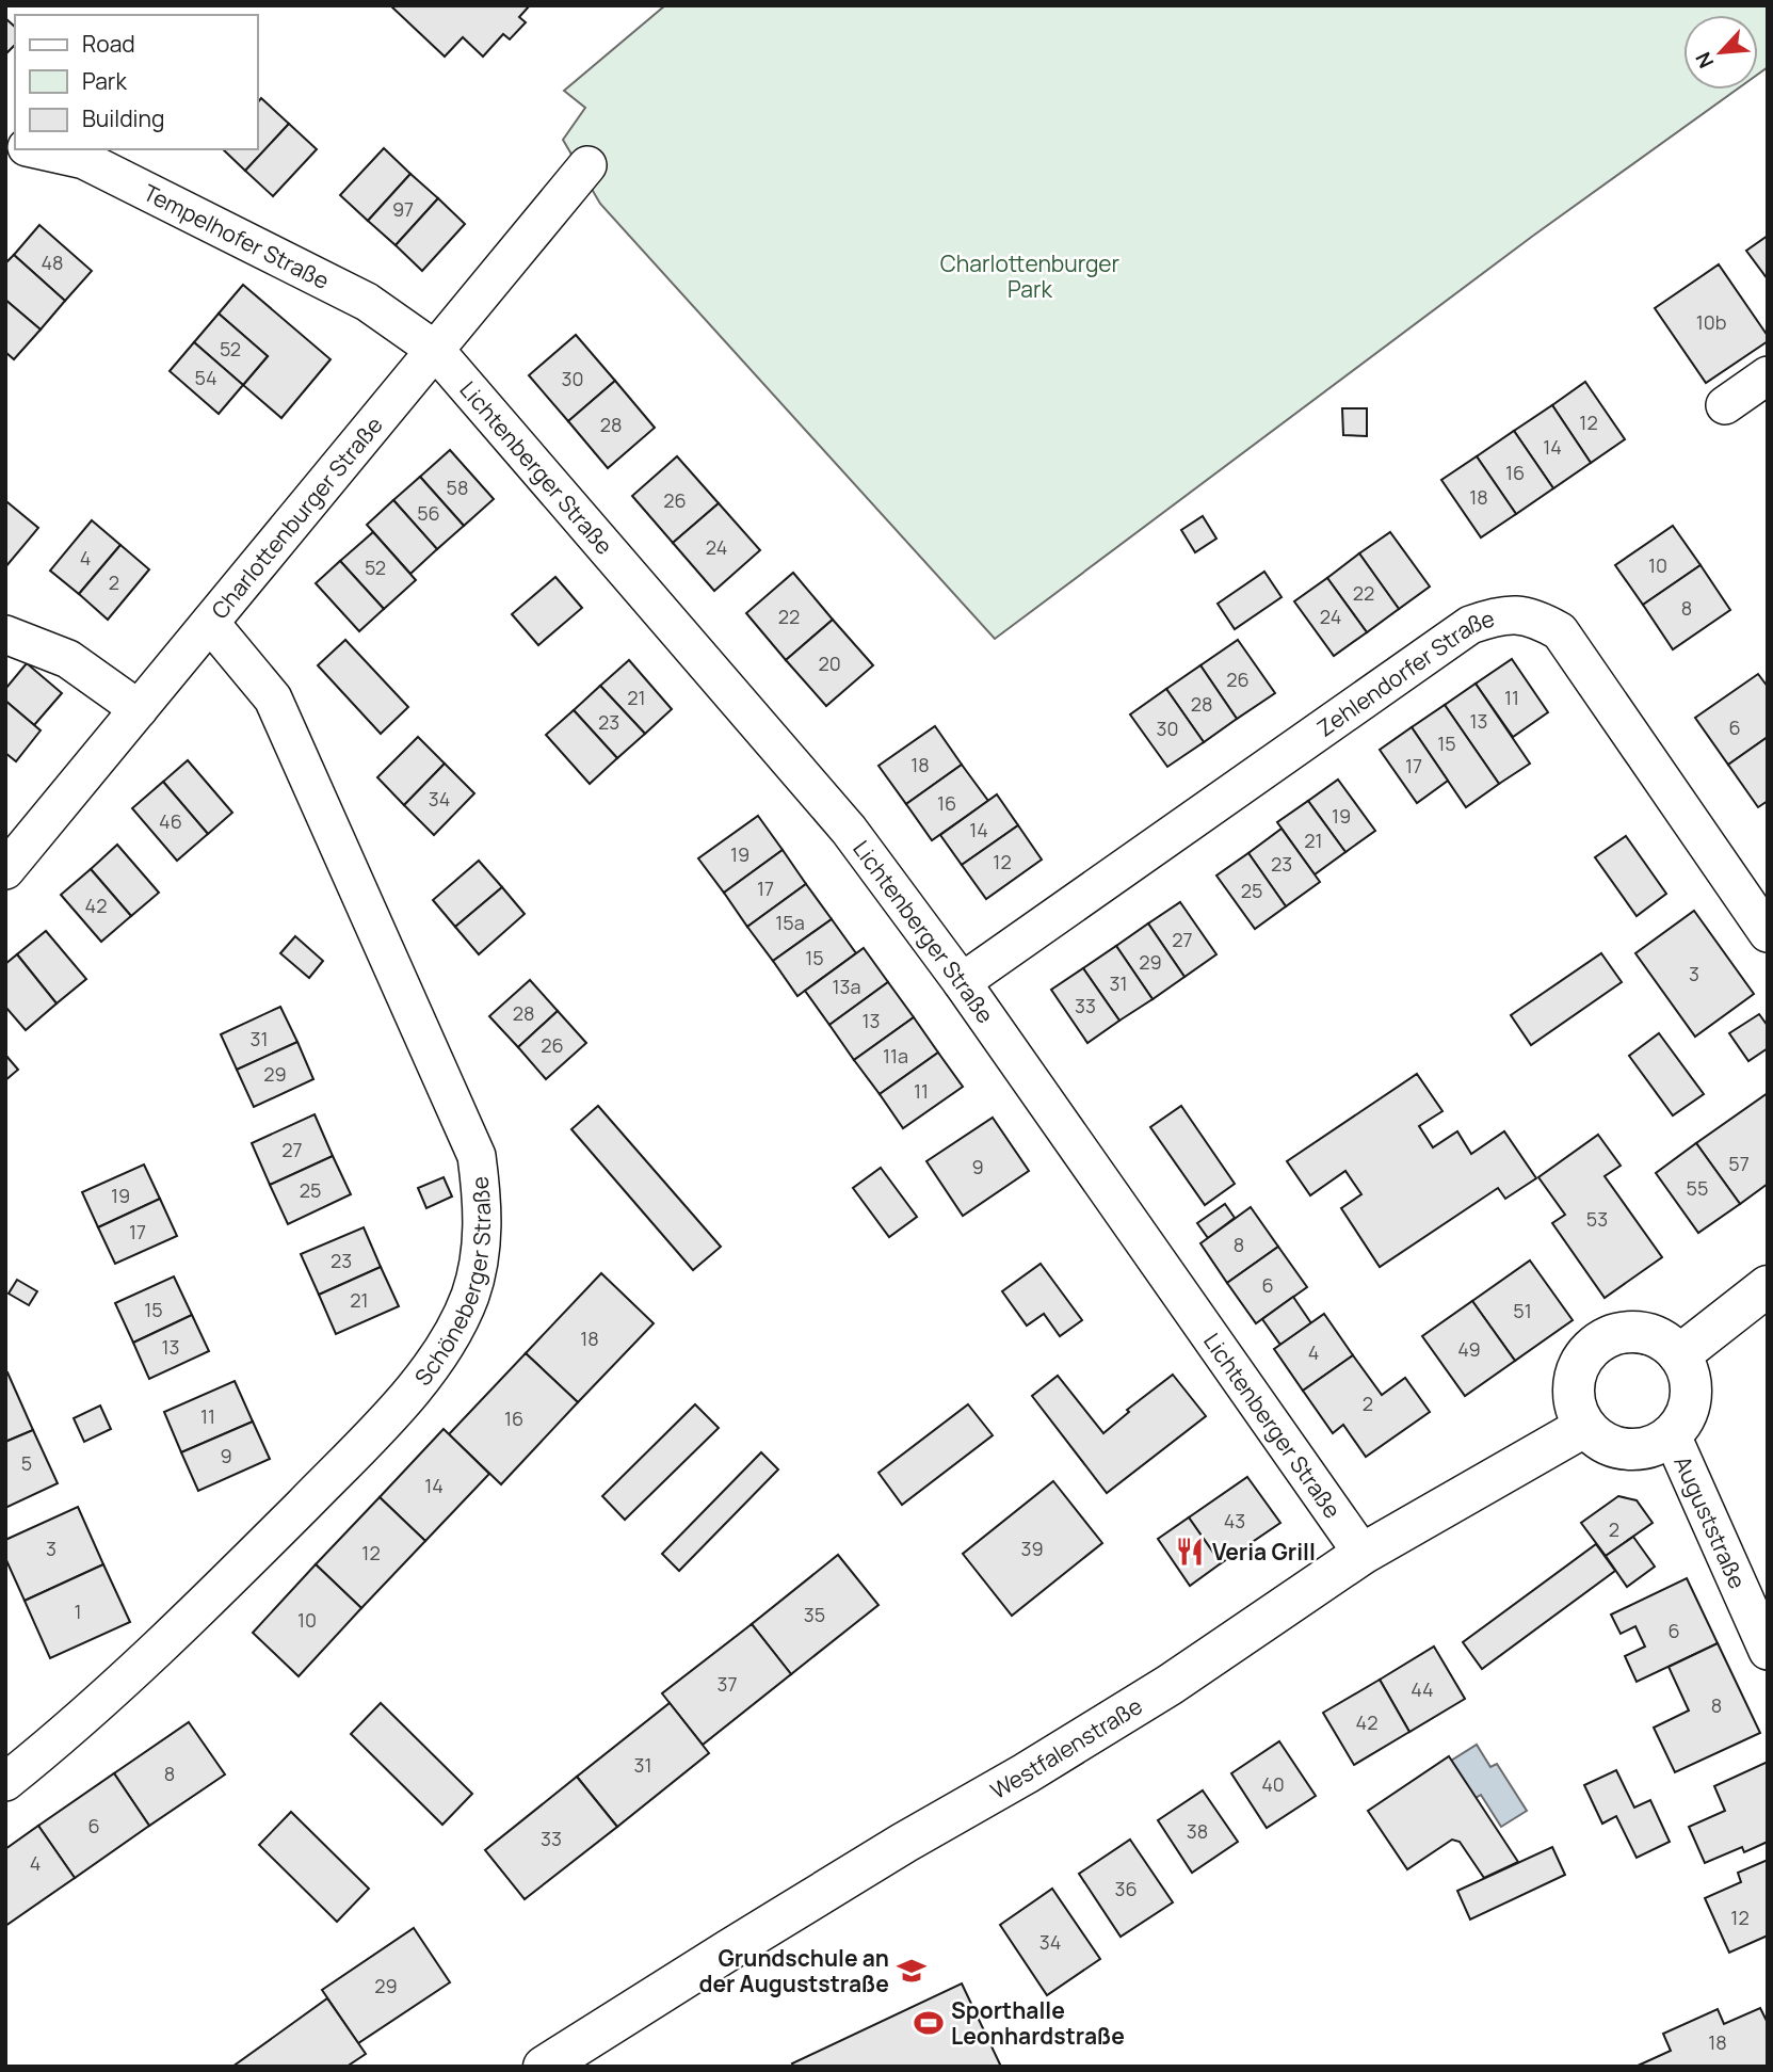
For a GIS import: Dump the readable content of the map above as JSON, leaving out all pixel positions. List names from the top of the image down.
{
  "streets": {
    "main road": ["Westfalenstraße"],
    "street": [
      "Tempelhofer Straße",
      "Lichtenberger Straße",
      "Charlottenburger Straße",
      "Zehlendorfer Straße",
      "Schöneberger Straße",
      "Auguststraße"
    ]
  },
  "crossings": [
    ["Tempelhofer Straße", "Lichtenberger Straße"],
    ["Tempelhofer Straße", "Charlottenburger Straße"],
    ["Lichtenberger Straße", "Charlottenburger Straße"],
    ["Lichtenberger Straße", "Zehlendorfer Straße"],
    ["Lichtenberger Straße", "Westfalenstraße"],
    ["Charlottenburger Straße", "Schöneberger Straße"],
    ["Auguststraße", "Westfalenstraße"]
  ],
  "parks": ["Charlottenburger Park"],
  "places": {
    "restaurant": ["Veria Grill"],
    "school or university": ["Grundschule an der Auguststraße"],
    "sports": ["Sporthalle Leonhardstraße"]
  },
  "house_numbers": [
    "97",
    "48",
    "10b",
    "52",
    "54",
    "30",
    "12",
    "28",
    "14",
    "16",
    "58",
    "18",
    "26",
    "56",
    "24",
    "4",
    "10",
    "52",
    "2",
    "22",
    "8",
    "22",
    "24",
    "20",
    "26",
    "21",
    "11",
    "28",
    "13",
    "23",
    "6",
    "30",
    "15",
    "18",
    "17",
    "34",
    "16",
    "19",
    "46",
    "14",
    "21",
    "19",
    "12",
    "23",
    "17",
    "25",
    "42",
    "15a",
    "27",
    "15",
    "29",
    "3",
    "31",
    "13a",
    "33",
    "28",
    "13",
    "31",
    "26",
    "11a",
    "29",
    "11",
    "27",
    "57",
    "9",
    "55",
    "25",
    "19",
    "53",
    "17",
    "8",
    "23",
    "6",
    "21",
    "15",
    "51",
    "18",
    "13",
    "49",
    "4",
    "2",
    "11",
    "16",
    "9",
    "5",
    "14",
    "43",
    "2",
    "3",
    "39",
    "12",
    "1",
    "35",
    "10",
    "6",
    "37",
    "44",
    "8",
    "42",
    "31",
    "8",
    "40",
    "6",
    "38",
    "33",
    "4",
    "36",
    "12",
    "34",
    "29",
    "18"
  ],
  "legend": ["Road", "Park", "Building"],
  "north": "bottom left"
}
